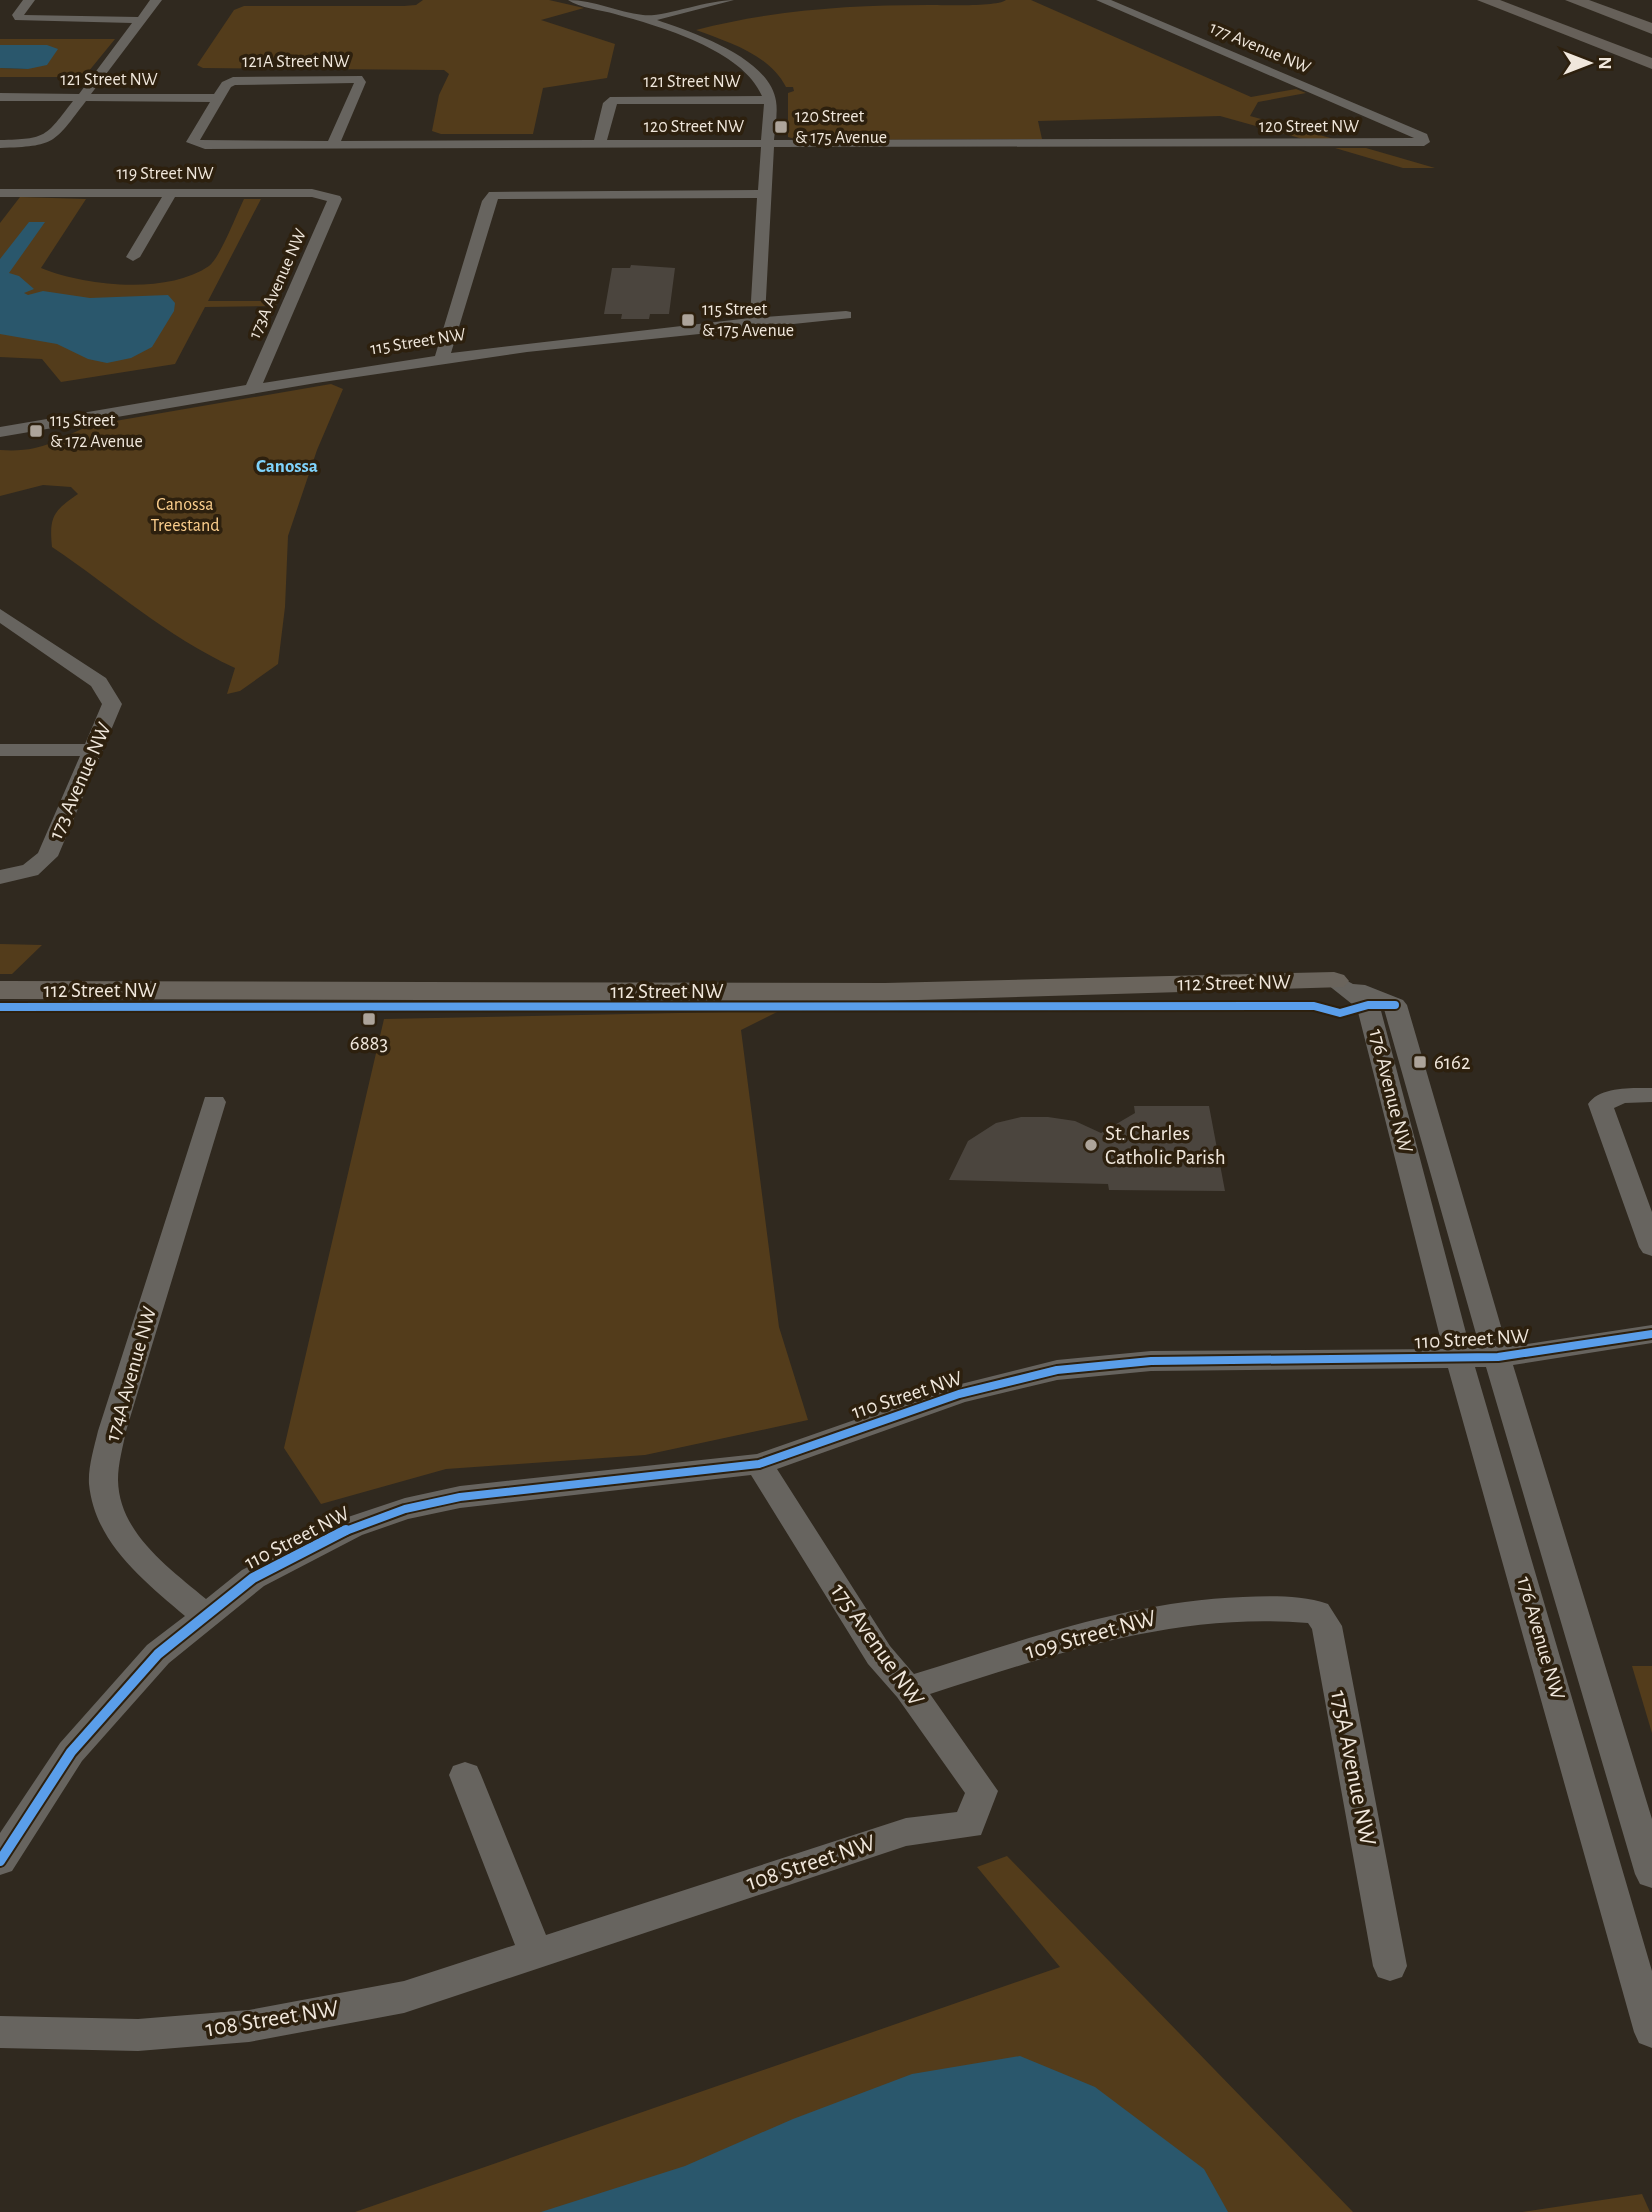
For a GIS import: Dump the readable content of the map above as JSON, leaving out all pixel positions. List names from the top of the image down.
{
  "streets": {
    "main road": ["112 Street NW"],
    "street": [
      "177 Avenue NW",
      "121A Street NW",
      "121 Street NW",
      "120 Street NW",
      "119 Street NW",
      "173A Avenue NW",
      "115 Street NW",
      "173 Avenue NW",
      "176 Avenue NW",
      "110 Street NW",
      "174A Avenue NW",
      "109 Street NW",
      "175 Avenue NW",
      "175A Avenue NW",
      "108 Street NW"
    ]
  },
  "crossings": [
    ["177 Avenue NW", "120 Street NW"],
    ["121A Street NW", "121 Street NW"],
    ["121A Street NW", "120 Street NW"],
    ["121 Street NW", "120 Street NW"],
    ["119 Street NW", "173A Avenue NW"],
    ["173A Avenue NW", "115 Street NW"],
    ["112 Street NW", "176 Avenue NW"],
    ["176 Avenue NW", "110 Street NW"],
    ["110 Street NW", "174A Avenue NW"],
    ["110 Street NW", "175 Avenue NW"],
    ["109 Street NW", "175 Avenue NW"],
    ["109 Street NW", "175A Avenue NW"],
    ["175 Avenue NW", "108 Street NW"]
  ],
  "districts": ["Canossa"],
  "parks": ["Canossa Treestand"],
  "places": {
    "transit": [
      "120 Street & 175 Avenue",
      "115 Street & 175 Avenue",
      "115 Street & 172 Avenue",
      "6883",
      "6162"
    ],
    "other": ["St. Charles Catholic Parish"]
  },
  "north": "right"
}
